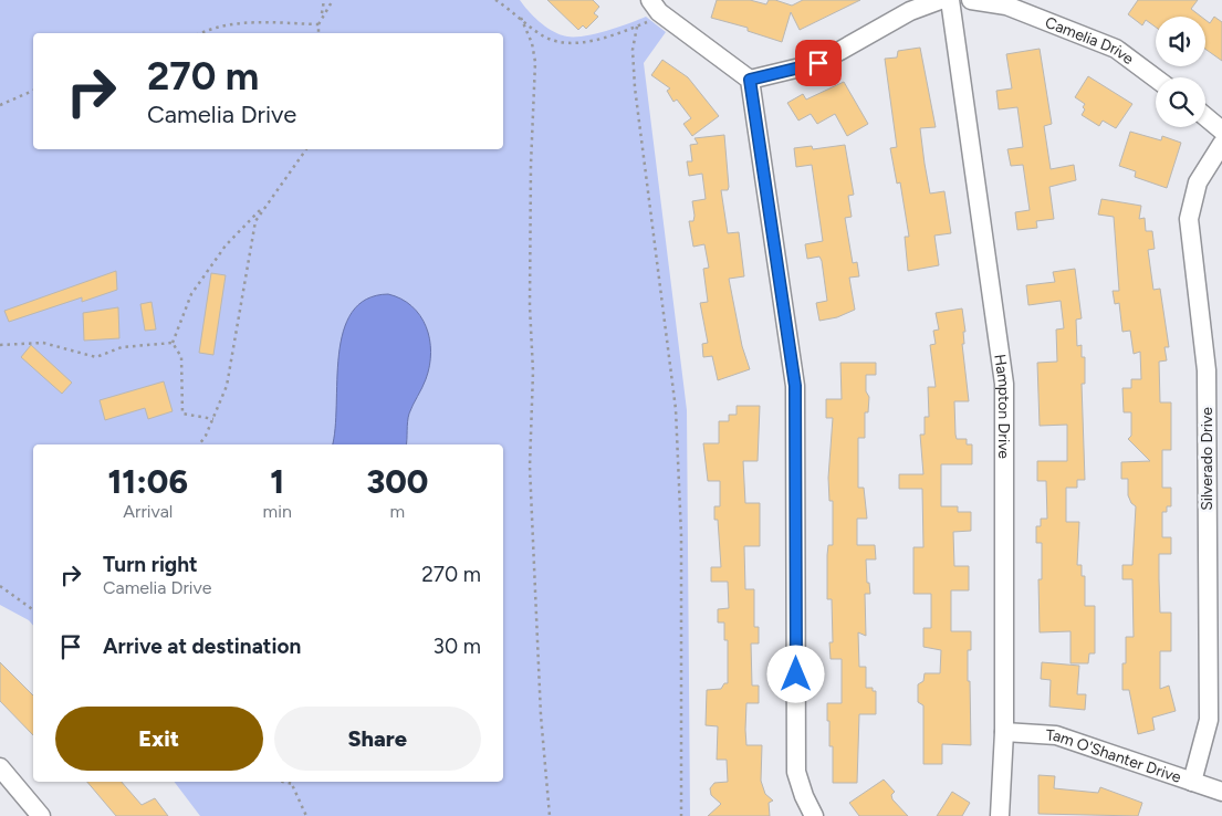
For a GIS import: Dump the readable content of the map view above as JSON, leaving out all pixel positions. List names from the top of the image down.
{
  "streets": {
    "street": [
      "Camelia Drive",
      "Hampton Drive",
      "Silverado Drive",
      "Tam O'Shanter Drive"
    ]
  },
  "crossings": [
    ["Hampton Drive", "Tam O'Shanter Drive"],
    ["Silverado Drive", "Tam O'Shanter Drive"]
  ],
  "page": {
    "turn": ["270 m", "Camelia Drive"],
    "eta": [
      "11:06",
      "Arrival",
      "1",
      "min",
      "300",
      "m"
    ],
    "list": [
      {
        "name": "Turn right",
        "note": "Camelia Drive",
        "value": "270 m"
      },
      {
        "name": "Arrive at destination",
        "value": "30 m"
      }
    ],
    "buttons": ["Exit", "Share"]
  }
}
